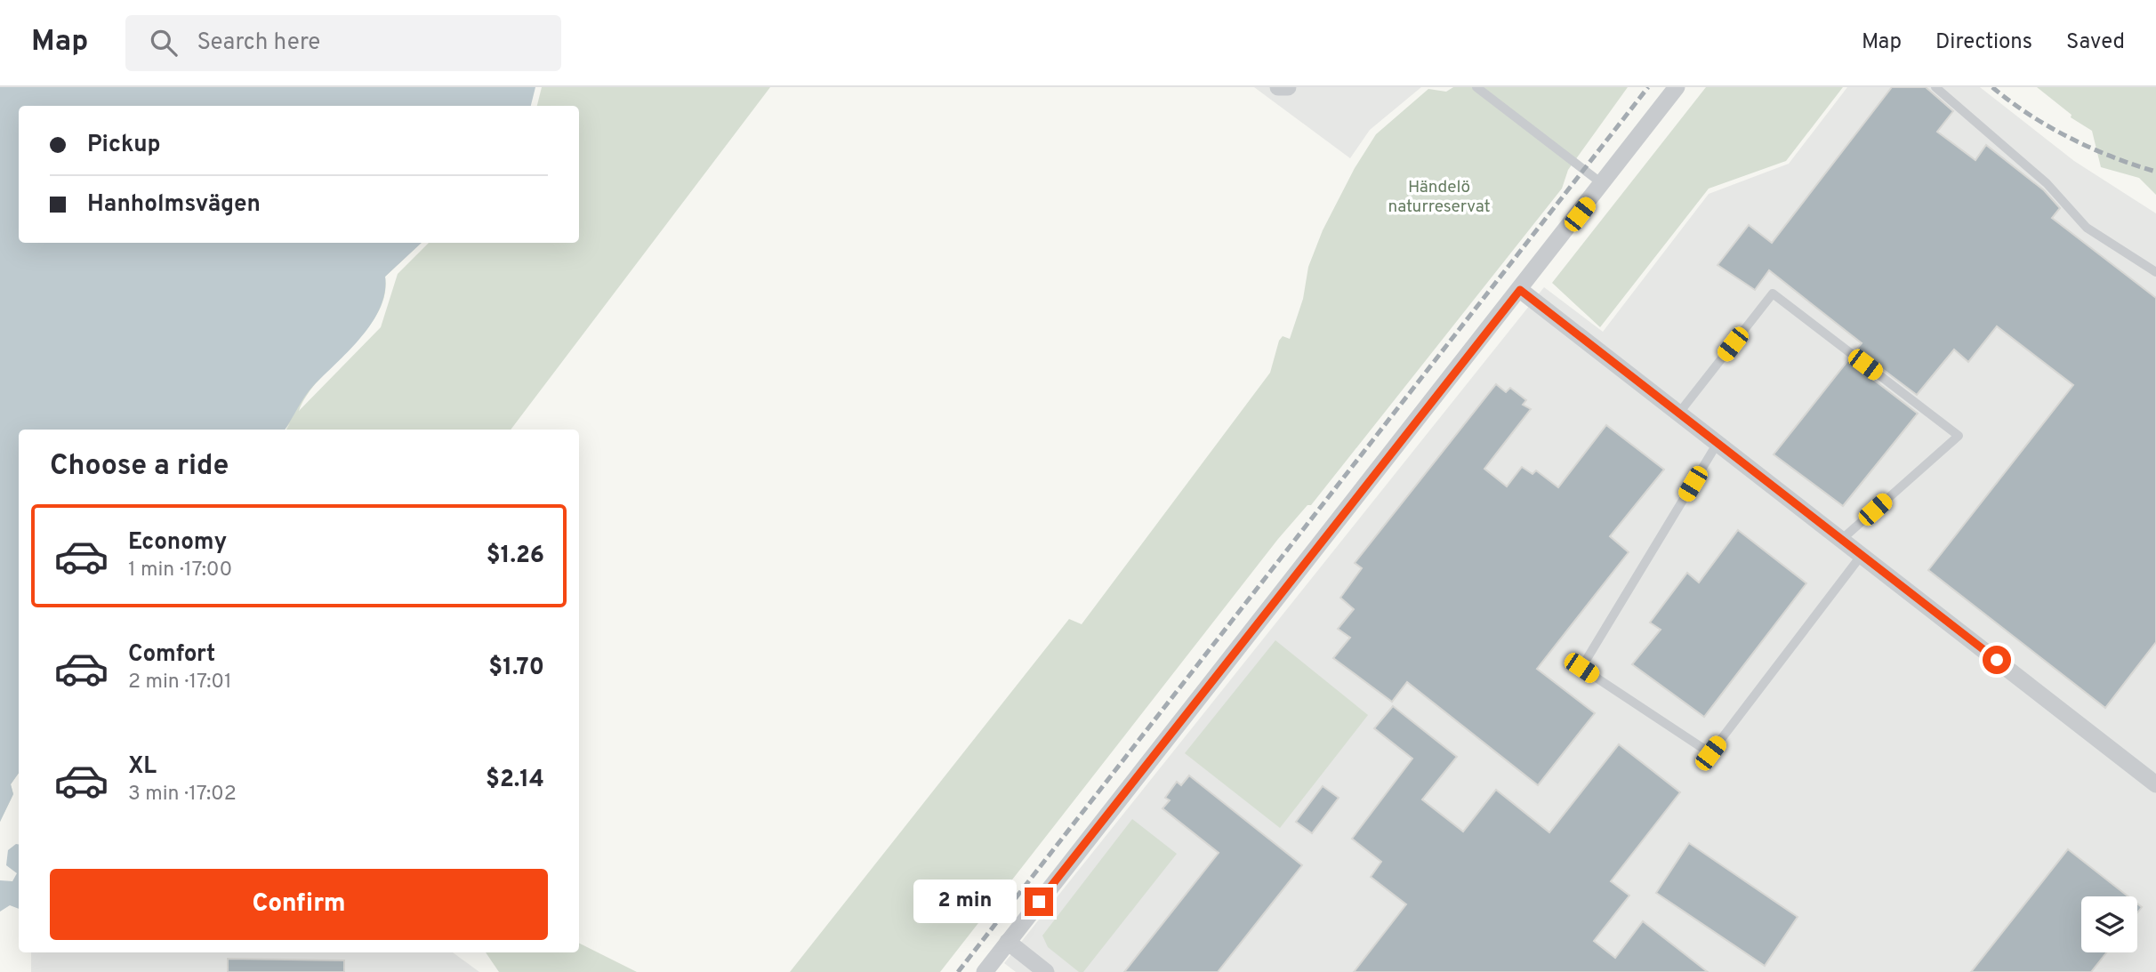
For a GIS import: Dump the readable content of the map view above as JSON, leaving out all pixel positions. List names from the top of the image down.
{
  "parks": ["Händelö naturreservat"],
  "page": {
    "header": "Map",
    "search": "Search here",
    "nav": ["Map", "Directions", "Saved"],
    "banner": ["Pickup", "Hanholmsvägen"],
    "heading": "Choose a ride",
    "list": [
      {
        "name": "Economy",
        "note": "1 min · 17:00",
        "value": "$1.26"
      },
      {
        "name": "Comfort",
        "note": "2 min · 17:01",
        "value": "$1.70"
      },
      {
        "name": "XL",
        "note": "3 min · 17:02",
        "value": "$2.14"
      }
    ],
    "buttons": "Confirm",
    "bubble": "2 min"
  }
}
